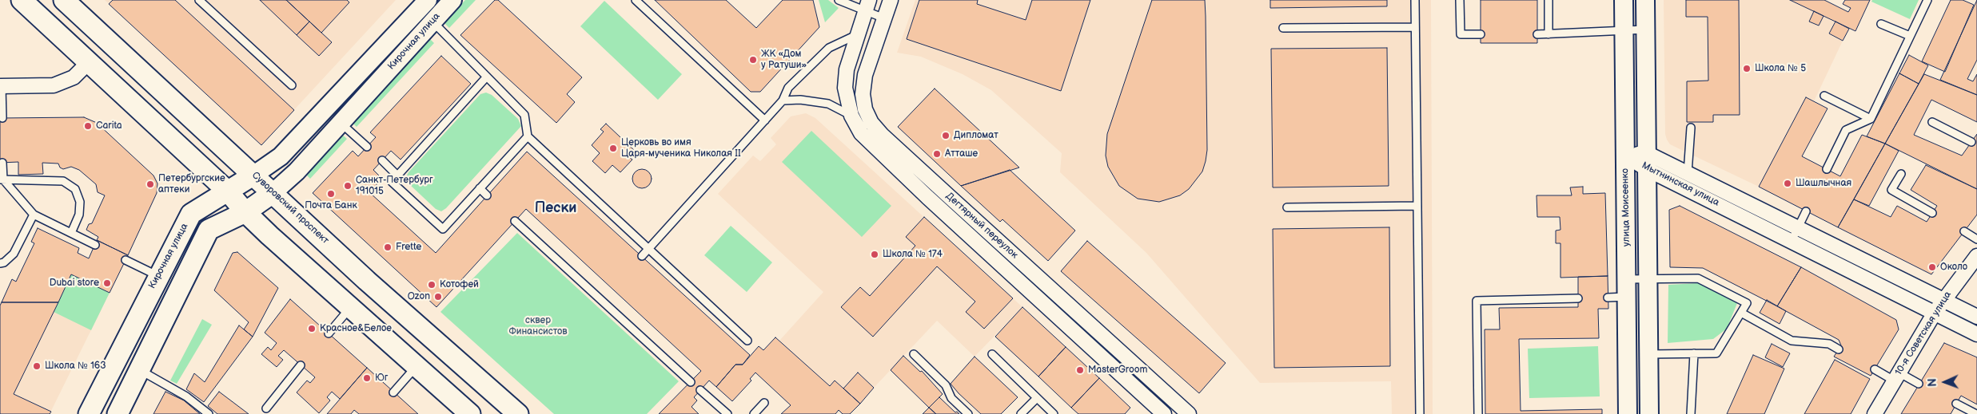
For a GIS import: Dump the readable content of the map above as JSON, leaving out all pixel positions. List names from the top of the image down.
{
  "streets": {
    "main road": ["Кирочная улица", "Суворовский проспект"],
    "street": [
      "Мытнинская улица",
      "улица Моисеенко",
      "Дегтярный переулок",
      "10-я Советская улица"
    ]
  },
  "crossings": [
    ["Кирочная улица", "Суворовский проспект"],
    ["Мытнинская улица", "улица Моисеенко"],
    ["Мытнинская улица", "10-я Советская улица"]
  ],
  "districts": ["Пески"],
  "parks": ["сквер Финансистов"],
  "places": [
    "ЖК «Дом у Ратуши»",
    "Школа № 5",
    "Carita",
    "Дипломат",
    "Церковь во имя Царя-мученика Николая II",
    "Атташе",
    "Шашлычная",
    "Петербургские аптеки",
    "Санкт-Петербург 191015",
    "Почта Банк",
    "Frette",
    "Школа № 174",
    "Около",
    "Dubai store",
    "Котофей",
    "Ozon",
    "Красное&Белое",
    "Школа № 163",
    "MasterGroom",
    "Юг"
  ],
  "north": "left"
}
